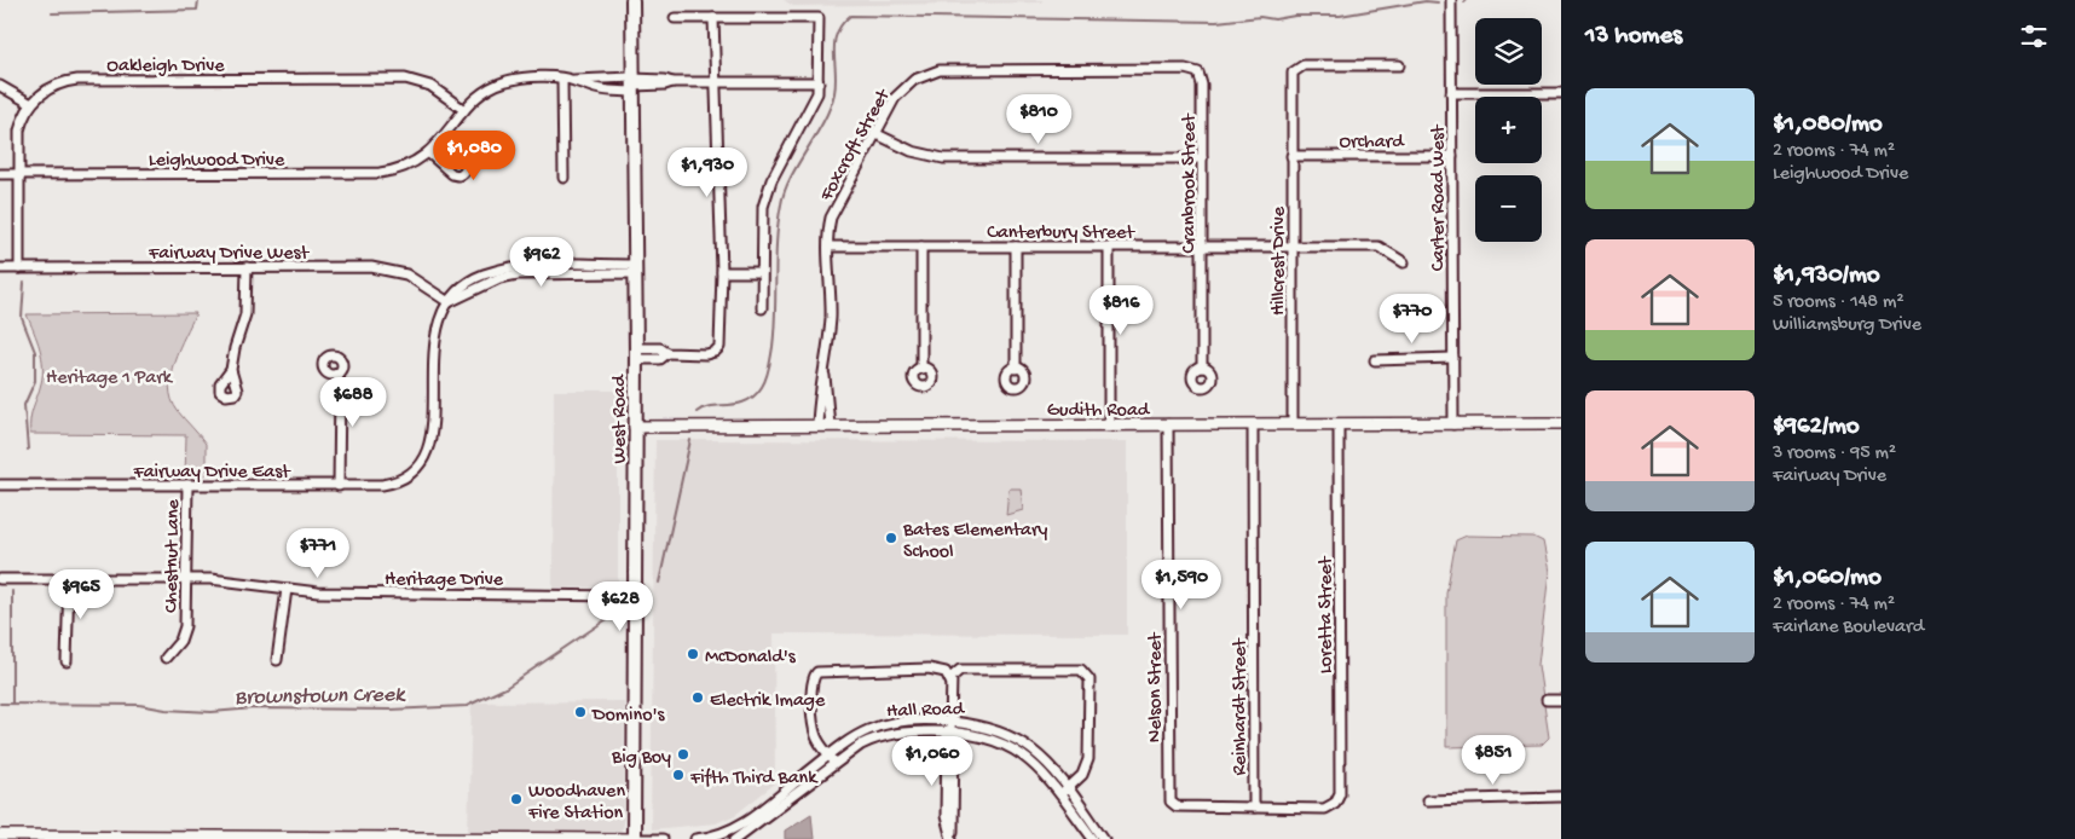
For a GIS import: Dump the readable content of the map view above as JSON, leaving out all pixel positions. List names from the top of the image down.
{
  "streets": {
    "main road": ["West Road"],
    "street": [
      "Oakleigh Drive",
      "Orchard",
      "Foxcroft Street",
      "Leighwood Drive",
      "Cranbrook Street",
      "Carter Road West",
      "Canterbury Street",
      "Fairway Drive West",
      "Hillcrest Drive",
      "Gudith Road",
      "Fairway Drive East",
      "Chestnut Lane",
      "Heritage Drive",
      "Loretta Street",
      "Nelson Street",
      "Hall Road",
      "Reinhardt Street"
    ]
  },
  "crossings": [
    ["Oakleigh Drive", "Leighwood Drive"],
    ["Oakleigh Drive", "Fairway Drive West"],
    ["Orchard", "Carter Road West"],
    ["Orchard", "Hillcrest Drive"],
    ["Foxcroft Street", "Cranbrook Street"],
    ["Foxcroft Street", "Canterbury Street"],
    ["Foxcroft Street", "Gudith Road"],
    ["Leighwood Drive", "West Road"],
    ["Cranbrook Street", "Canterbury Street"],
    ["Carter Road West", "Gudith Road"],
    ["Canterbury Street", "Hillcrest Drive"],
    ["Fairway Drive West", "Fairway Drive East"],
    ["Hillcrest Drive", "Gudith Road"],
    ["Gudith Road", "West Road"],
    ["Gudith Road", "Loretta Street"],
    ["Gudith Road", "Nelson Street"],
    ["Gudith Road", "Reinhardt Street"],
    ["West Road", "Heritage Drive"],
    ["Fairway Drive East", "Chestnut Lane"],
    ["Chestnut Lane", "Heritage Drive"],
    ["Loretta Street", "Nelson Street"],
    ["Loretta Street", "Reinhardt Street"],
    ["Nelson Street", "Reinhardt Street"]
  ],
  "water": ["Brownstown Creek"],
  "parks": ["Heritage 1 Park"],
  "places": [
    "Bates Elementary School",
    "McDonald's",
    "Electrik Image",
    "Domino's",
    "Big Boy",
    "Fifth Third Bank",
    "Woodhaven Fire Station"
  ],
  "page": {
    "heading": "13 homes",
    "map_buttons": ["+", "−"],
    "list": [
      {
        "name": "$1,080/mo",
        "note": "2 rooms · 74 m² · Leighwood Drive"
      },
      {
        "name": "$1,930/mo",
        "note": "5 rooms · 148 m² · Williamsburg Drive"
      },
      {
        "name": "$962/mo",
        "note": "3 rooms · 95 m² · Fairway Drive"
      },
      {
        "name": "$1,060/mo",
        "note": "2 rooms · 74 m² · Fairlane Boulevard"
      }
    ],
    "price": [
      "$810",
      "$1,080",
      "$1,930",
      "$962",
      "$816",
      "$770",
      "$688",
      "$771",
      "$1,590",
      "$965",
      "$628",
      "$851",
      "$1,060"
    ]
  }
}
